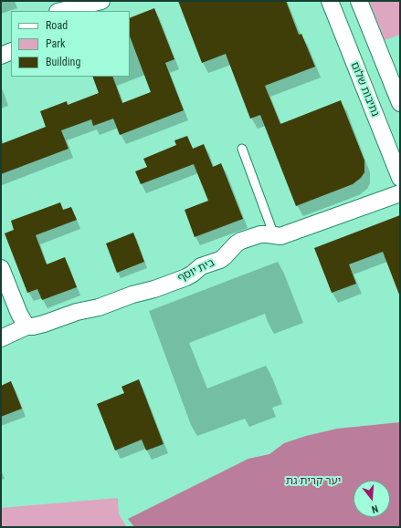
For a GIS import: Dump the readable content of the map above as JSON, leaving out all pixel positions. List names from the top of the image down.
{
  "streets": {
    "street": ["נתיבות שלום", "בית יוסף"]
  },
  "parks": ["יער קרית גת"],
  "legend": ["Road", "Park", "Building"],
  "north": "bottom"
}
